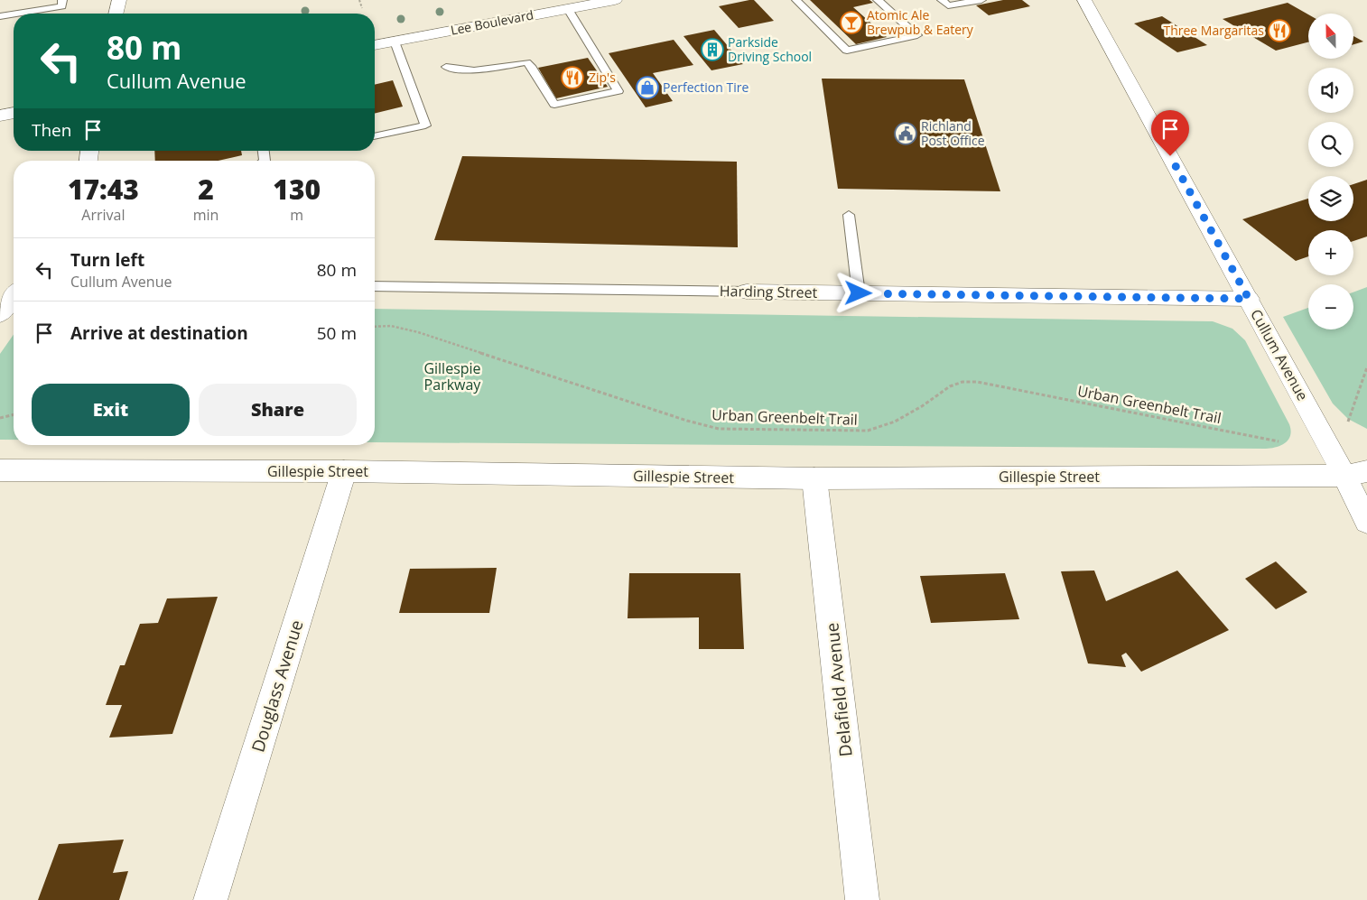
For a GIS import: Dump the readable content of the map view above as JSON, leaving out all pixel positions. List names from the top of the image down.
{
  "streets": {
    "street": [
      "Lee Boulevard",
      "Harding Street",
      "Cullum Avenue",
      "Gillespie Street",
      "Douglass Avenue",
      "Delafield Avenue"
    ],
    "path": ["Urban Greenbelt Trail"]
  },
  "crossings": [
    ["Harding Street", "Cullum Avenue"],
    ["Cullum Avenue", "Gillespie Street"],
    ["Gillespie Street", "Douglass Avenue"],
    ["Gillespie Street", "Delafield Avenue"]
  ],
  "parks": ["Gillespie Parkway"],
  "places": {
    "bar": ["Atomic Ale Brewpub & Eatery"],
    "restaurant": ["Three Margaritas", "Zip's"],
    "building": ["Parkside Driving School"],
    "shop": ["Perfection Tire"],
    "public building": ["Richland Post Office"]
  },
  "north": "top",
  "page": {
    "map_buttons": ["+", "−"],
    "turn": ["80 m", "Cullum Avenue"],
    "then": "Then",
    "eta": [
      "17:43",
      "Arrival",
      "2",
      "min",
      "130",
      "m"
    ],
    "list": [
      {
        "name": "Turn left",
        "note": "Cullum Avenue",
        "value": "80 m"
      },
      {
        "name": "Arrive at destination",
        "value": "50 m"
      }
    ],
    "buttons": ["Exit", "Share"]
  }
}
